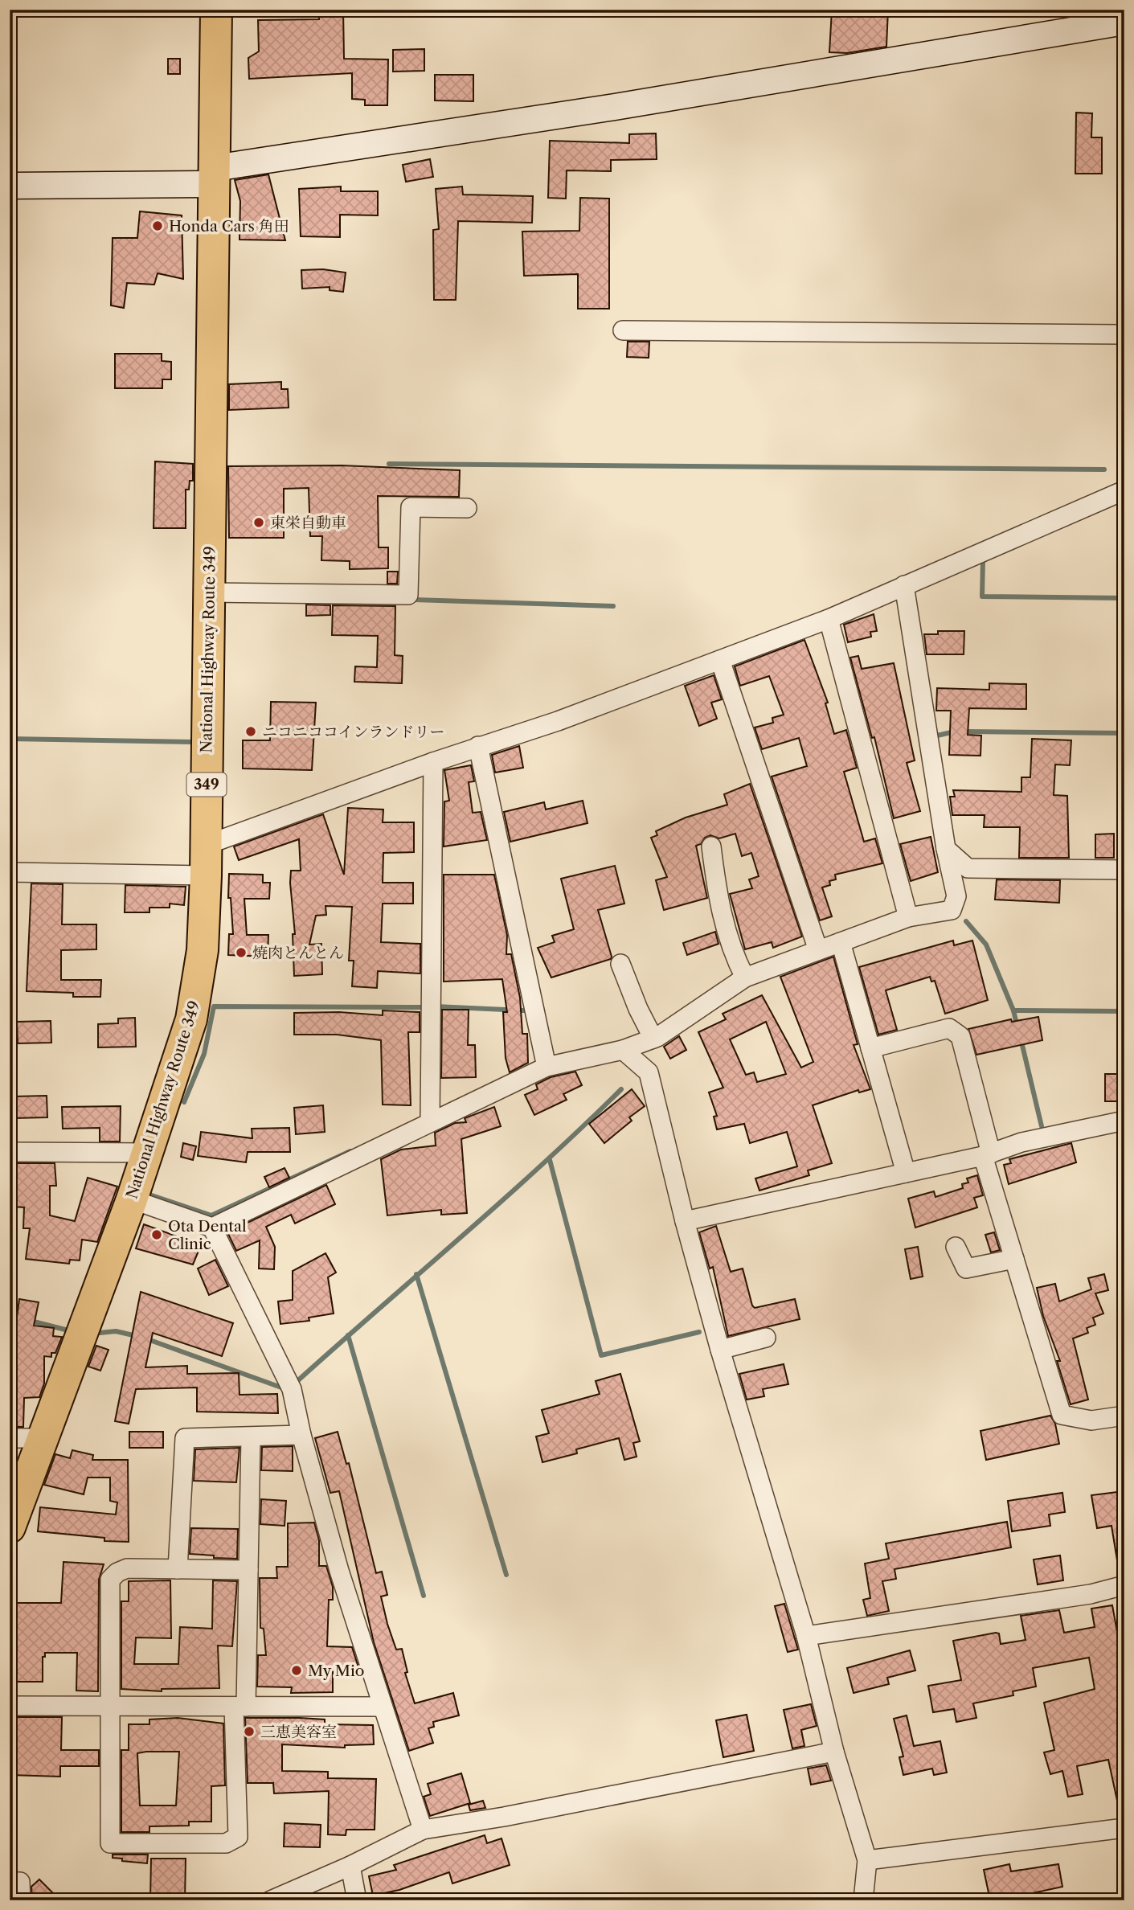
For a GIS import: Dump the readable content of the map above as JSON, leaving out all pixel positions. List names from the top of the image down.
{
  "streets": {
    "highway": ["National Highway Route 349", "349"]
  },
  "places": [
    "Honda Cars 角田",
    "東栄自動車",
    "ニコニココインランドリー",
    "焼肉とんとん",
    "Ota Dental Clinic",
    "My Mio",
    "三恵美容室"
  ]
}
